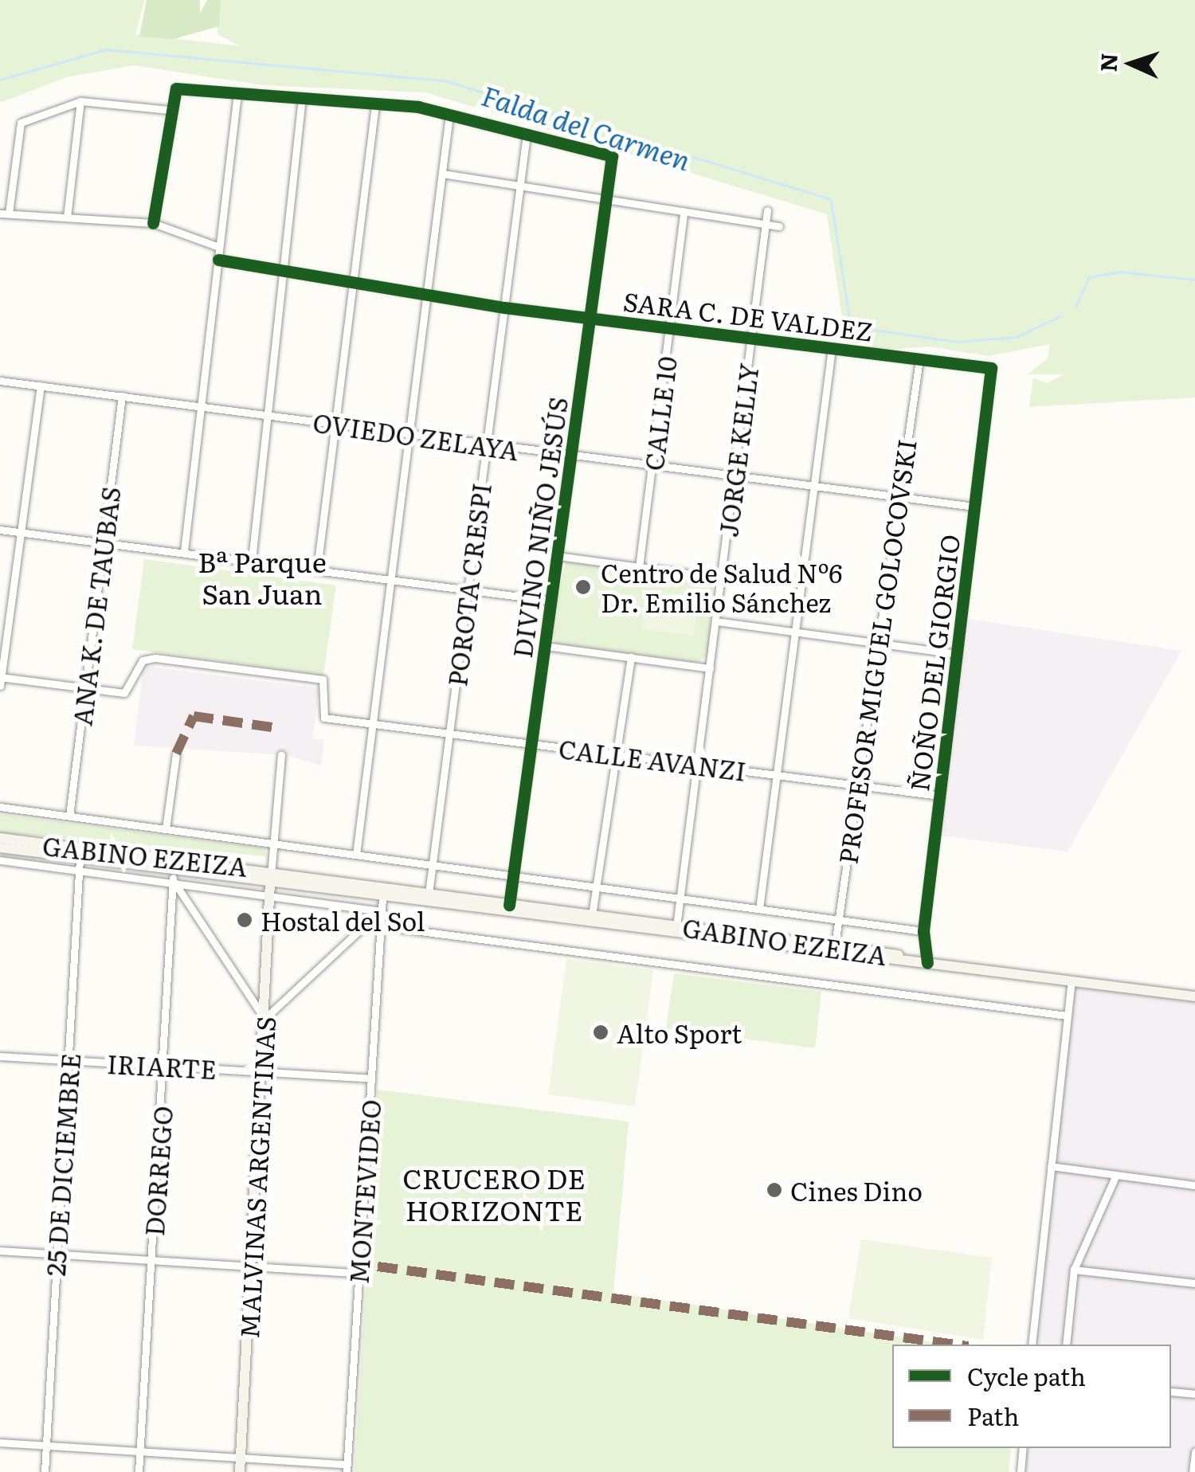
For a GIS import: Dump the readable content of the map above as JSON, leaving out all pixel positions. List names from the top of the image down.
{
  "streets": {
    "main road": ["GABINO EZEIZA", "MALVINAS ARGENTINAS"],
    "street": [
      "SARA C. DE VALDEZ",
      "CALLE 10",
      "OVIEDO ZELAYA",
      "JORGE KELLY",
      "DIVINO NIÑO JESÚS",
      "POROTA CRESPI",
      "ANA K. DE TAUBAS",
      "PROFESOR MIGUEL GOLOCOVSKI",
      "ÑOÑO DEL GIORGIO",
      "CALLE AVANZI",
      "IRIARTE",
      "25 DE DICIEMBRE",
      "DORREGO",
      "MONTEVIDEO"
    ]
  },
  "crossings": [
    ["SARA C. DE VALDEZ", "CALLE 10"],
    ["SARA C. DE VALDEZ", "JORGE KELLY"],
    ["SARA C. DE VALDEZ", "DIVINO NIÑO JESÚS"],
    ["SARA C. DE VALDEZ", "POROTA CRESPI"],
    ["SARA C. DE VALDEZ", "PROFESOR MIGUEL GOLOCOVSKI"],
    ["SARA C. DE VALDEZ", "ÑOÑO DEL GIORGIO"],
    ["CALLE 10", "OVIEDO ZELAYA"],
    ["OVIEDO ZELAYA", "JORGE KELLY"],
    ["OVIEDO ZELAYA", "DIVINO NIÑO JESÚS"],
    ["OVIEDO ZELAYA", "POROTA CRESPI"],
    ["OVIEDO ZELAYA", "ANA K. DE TAUBAS"],
    ["OVIEDO ZELAYA", "PROFESOR MIGUEL GOLOCOVSKI"],
    ["OVIEDO ZELAYA", "ÑOÑO DEL GIORGIO"],
    ["JORGE KELLY", "CALLE AVANZI"],
    ["JORGE KELLY", "GABINO EZEIZA"],
    ["DIVINO NIÑO JESÚS", "POROTA CRESPI"],
    ["DIVINO NIÑO JESÚS", "CALLE AVANZI"],
    ["DIVINO NIÑO JESÚS", "GABINO EZEIZA"],
    ["POROTA CRESPI", "CALLE AVANZI"],
    ["POROTA CRESPI", "GABINO EZEIZA"],
    ["ANA K. DE TAUBAS", "CALLE AVANZI"],
    ["PROFESOR MIGUEL GOLOCOVSKI", "CALLE AVANZI"],
    ["PROFESOR MIGUEL GOLOCOVSKI", "GABINO EZEIZA"],
    ["ÑOÑO DEL GIORGIO", "CALLE AVANZI"],
    ["ÑOÑO DEL GIORGIO", "GABINO EZEIZA"],
    ["GABINO EZEIZA", "25 DE DICIEMBRE"],
    ["GABINO EZEIZA", "DORREGO"],
    ["GABINO EZEIZA", "MALVINAS ARGENTINAS"],
    ["GABINO EZEIZA", "MONTEVIDEO"],
    ["IRIARTE", "25 DE DICIEMBRE"],
    ["IRIARTE", "DORREGO"],
    ["IRIARTE", "MALVINAS ARGENTINAS"],
    ["IRIARTE", "MONTEVIDEO"]
  ],
  "districts": ["Bª Parque San Juan", "CRUCERO DE HORIZONTE"],
  "water": ["Falda del Carmen"],
  "places": [
    "Centro de Salud Nº6 Dr. Emilio Sánchez",
    "Hostal del Sol",
    "Alto Sport",
    "Cines Dino"
  ],
  "legend": ["Cycle path", "Path"],
  "north": "left"
}
